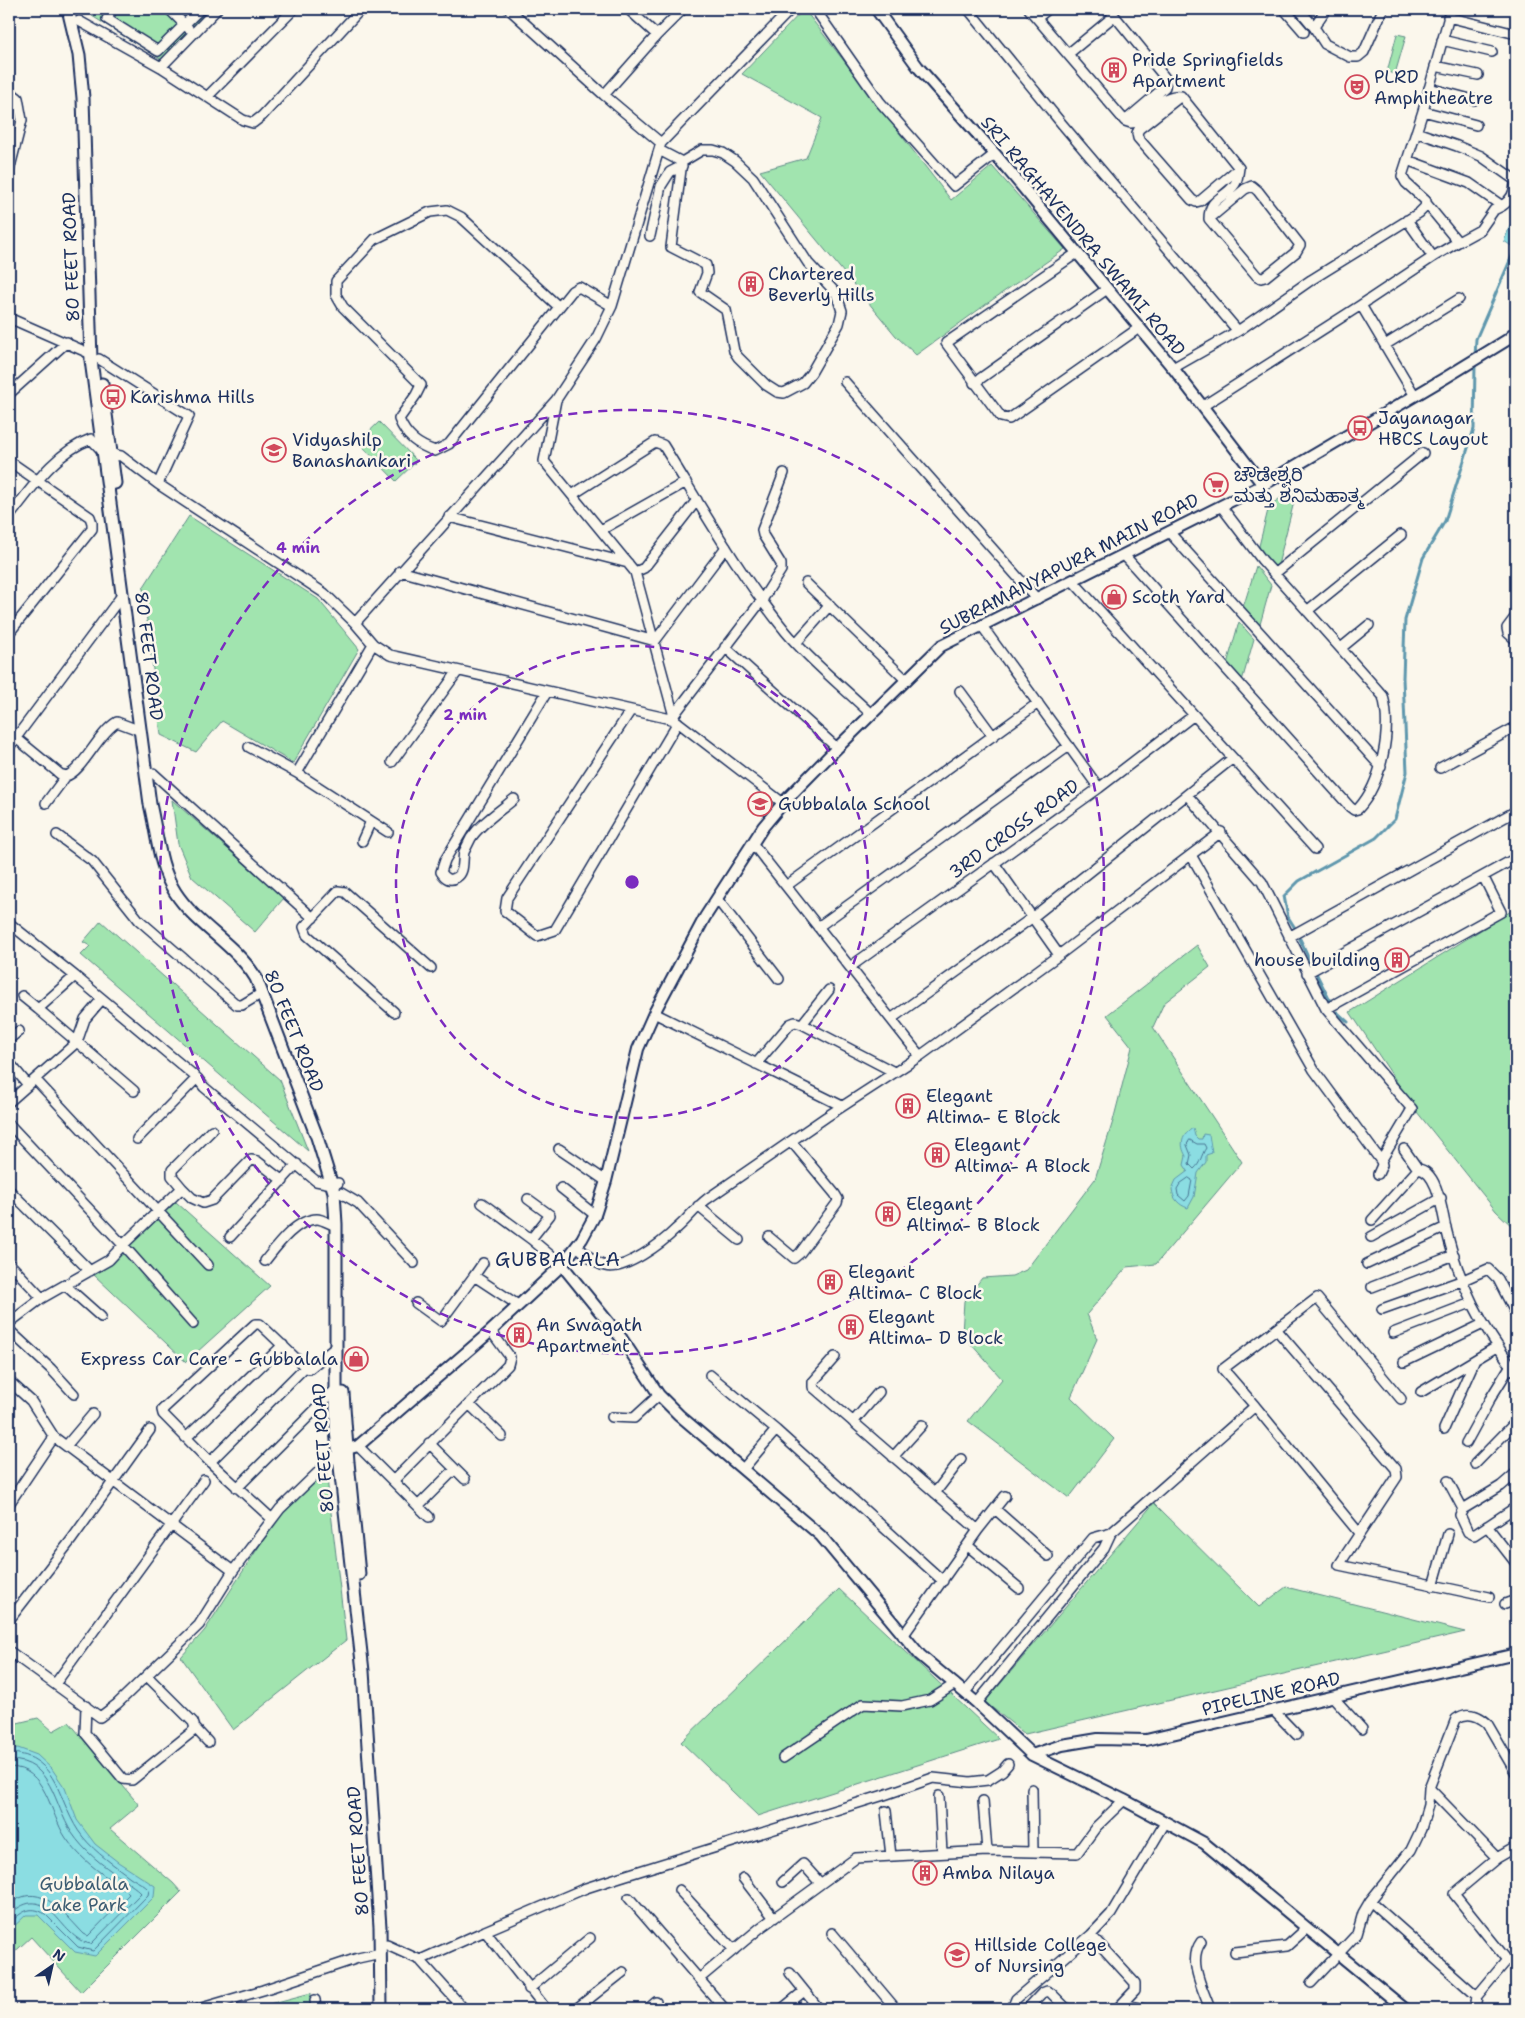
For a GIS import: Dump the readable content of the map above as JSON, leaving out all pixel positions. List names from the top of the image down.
{
  "streets": {
    "main road": ["80 FEET ROAD"],
    "street": [
      "SRI RAGHAVENDRA SWAMI ROAD",
      "SUBRAMANYAPURA MAIN ROAD",
      "3RD CROSS ROAD",
      "PIPELINE ROAD"
    ]
  },
  "crossings": [
    ["SRI RAGHAVENDRA SWAMI ROAD", "SUBRAMANYAPURA MAIN ROAD"],
    ["80 FEET ROAD", "SUBRAMANYAPURA MAIN ROAD"]
  ],
  "districts": ["GUBBALALA"],
  "parks": ["Gubbalala Lake Park"],
  "places": {
    "building": [
      "Pride Springfields Apartment",
      "Chartered Beverly Hills",
      "house building",
      "Elegant Altima- E Block",
      "Elegant Altima- A Block",
      "Elegant Altima- B Block",
      "Elegant Altima- C Block",
      "Elegant Altima- D Block",
      "An Swagath Apartment",
      "Amba Nilaya"
    ],
    "theatre": ["PLRD Amphitheatre"],
    "bus stop": ["Karishma Hills", "Jayanagar HBCS Layout"],
    "school or university": ["Vidyashilp Banashankari", "Gubbalala School", "Hillside College of Nursing"],
    "supermarket": ["ಚೌಡೇಶ್ವರಿ ಮತ್ತು ಶನಿಮಹಾತ್ಮ"],
    "shop": ["Scoth Yard", "Express Car Care - Gubbalala"]
  },
  "north": "top right",
  "rings": ["4 min", "2 min"]
}
